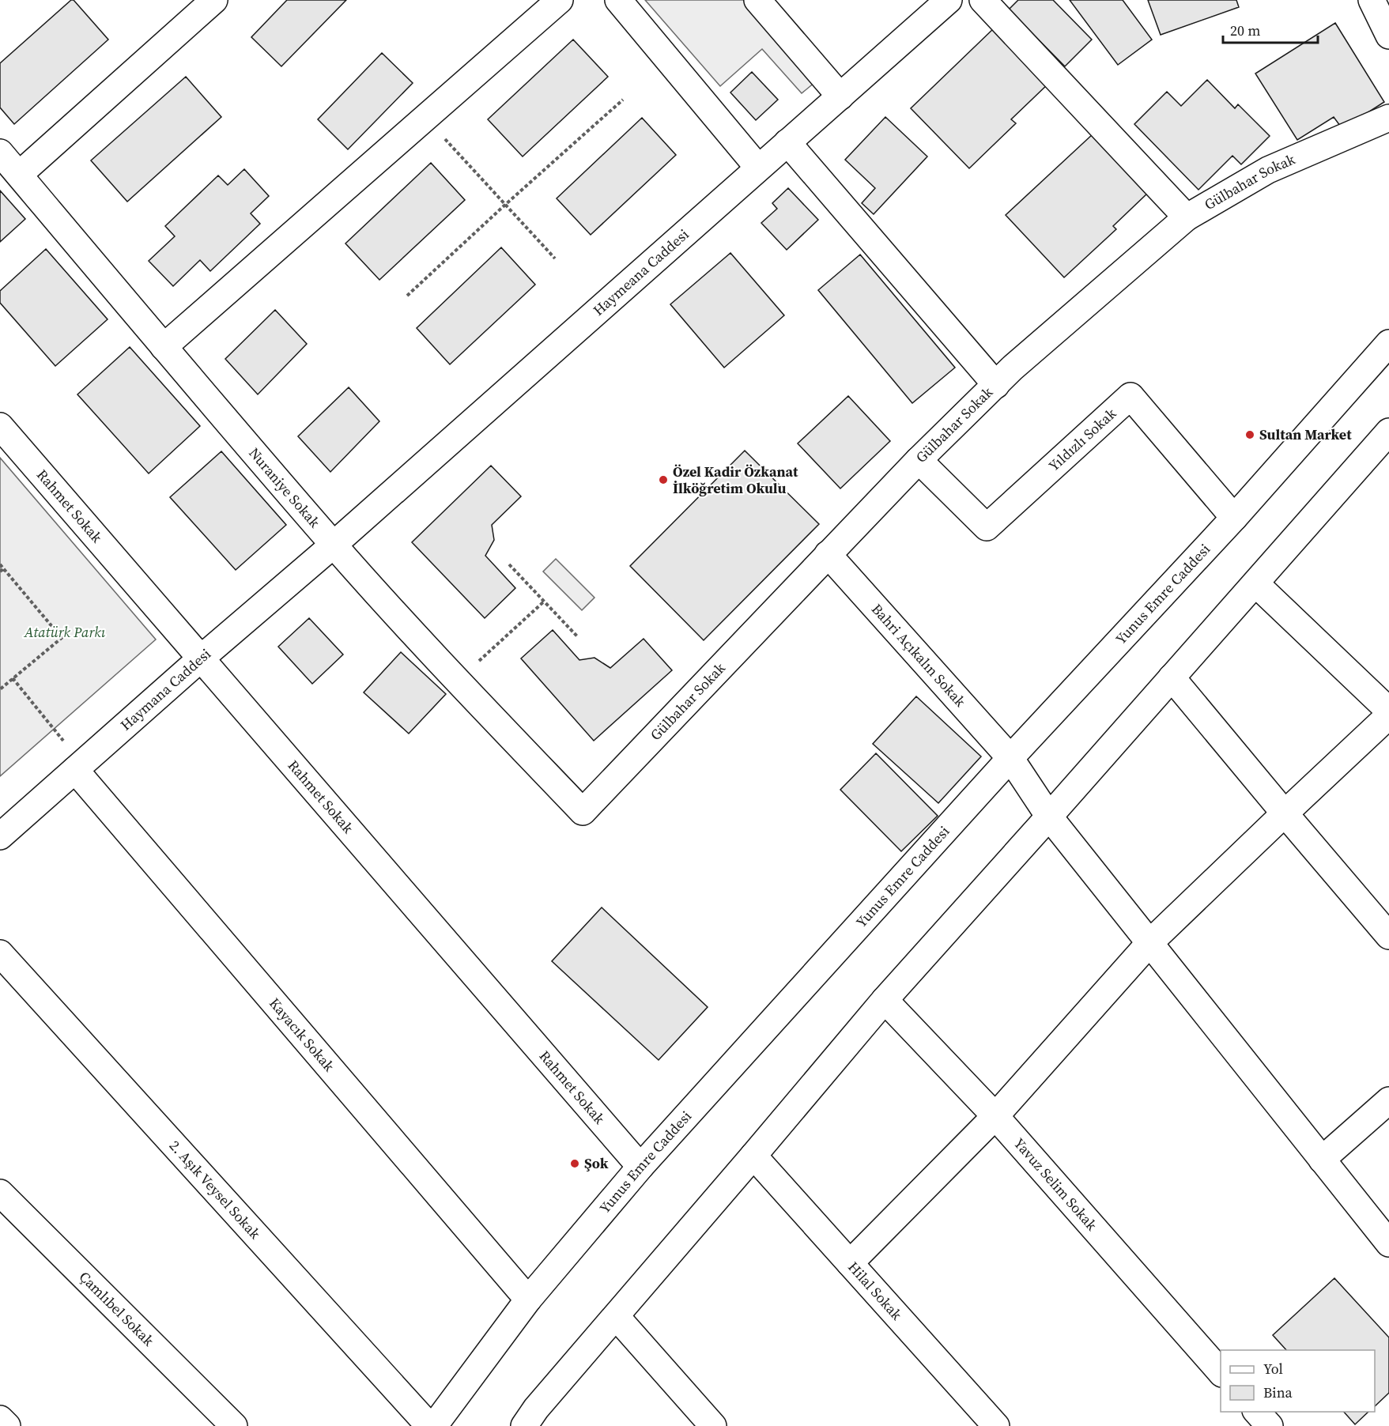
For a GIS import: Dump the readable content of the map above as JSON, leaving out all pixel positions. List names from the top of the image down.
{
  "streets": {
    "street": [
      "Gülbahar Sokak",
      "Haymeana Caddesi",
      "Yıldızlı Sokak",
      "Nuraniye Sokak",
      "Rahmet Sokak",
      "Yunus Emre Caddesi",
      "Bahri Açıkalın Sokak",
      "Haymana Caddesi",
      "Kayacık Sokak",
      "Yavuz Selim Sokak",
      "2. Aşık Veysel Sokak",
      "Hilal Sokak",
      "Çamlıbel Sokak"
    ]
  },
  "crossings": [
    ["Gülbahar Sokak", "Yıldızlı Sokak"],
    ["Gülbahar Sokak", "Nuraniye Sokak"],
    ["Gülbahar Sokak", "Bahri Açıkalın Sokak"],
    ["Haymeana Caddesi", "Nuraniye Sokak"],
    ["Haymeana Caddesi", "Haymana Caddesi"],
    ["Yıldızlı Sokak", "Yunus Emre Caddesi"],
    ["Nuraniye Sokak", "Haymana Caddesi"],
    ["Rahmet Sokak", "Yunus Emre Caddesi"],
    ["Rahmet Sokak", "Haymana Caddesi"],
    ["Yunus Emre Caddesi", "Bahri Açıkalın Sokak"],
    ["Yunus Emre Caddesi", "Kayacık Sokak"],
    ["Haymana Caddesi", "Kayacık Sokak"]
  ],
  "parks": ["Atatürk Parkı"],
  "places": ["Sultan Market", "Özel Kadir Özkanat İlköğretim Okulu", "Şok"],
  "legend": ["Yol", "Bina"],
  "scale_bar": "20 m"
}
